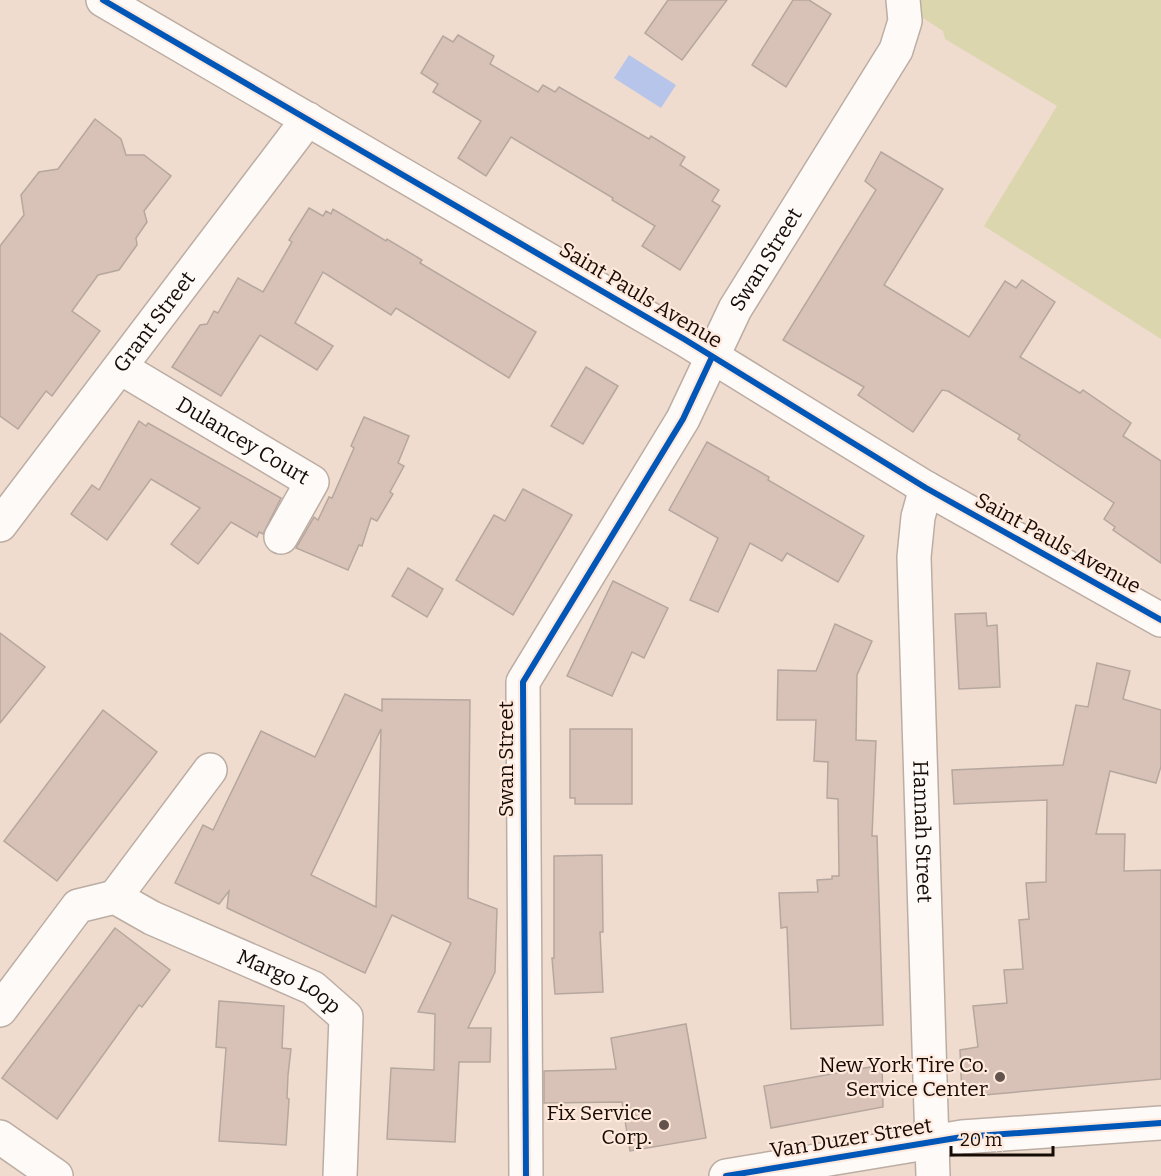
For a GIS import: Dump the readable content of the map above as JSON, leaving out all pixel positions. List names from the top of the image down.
{
  "streets": {
    "street": [
      "Swan Street",
      "Saint Pauls Avenue",
      "Grant Street",
      "Dulancey Court",
      "Hannah Street",
      "Margo Loop",
      "Van Duzer Street"
    ]
  },
  "crossings": [
    ["Swan Street", "Saint Pauls Avenue"],
    ["Saint Pauls Avenue", "Grant Street"],
    ["Saint Pauls Avenue", "Hannah Street"],
    ["Grant Street", "Dulancey Court"],
    ["Hannah Street", "Van Duzer Street"]
  ],
  "places": ["New York Tire Co. Service Center", "Fix Service Corp."],
  "scale_bar": "20 m"
}
